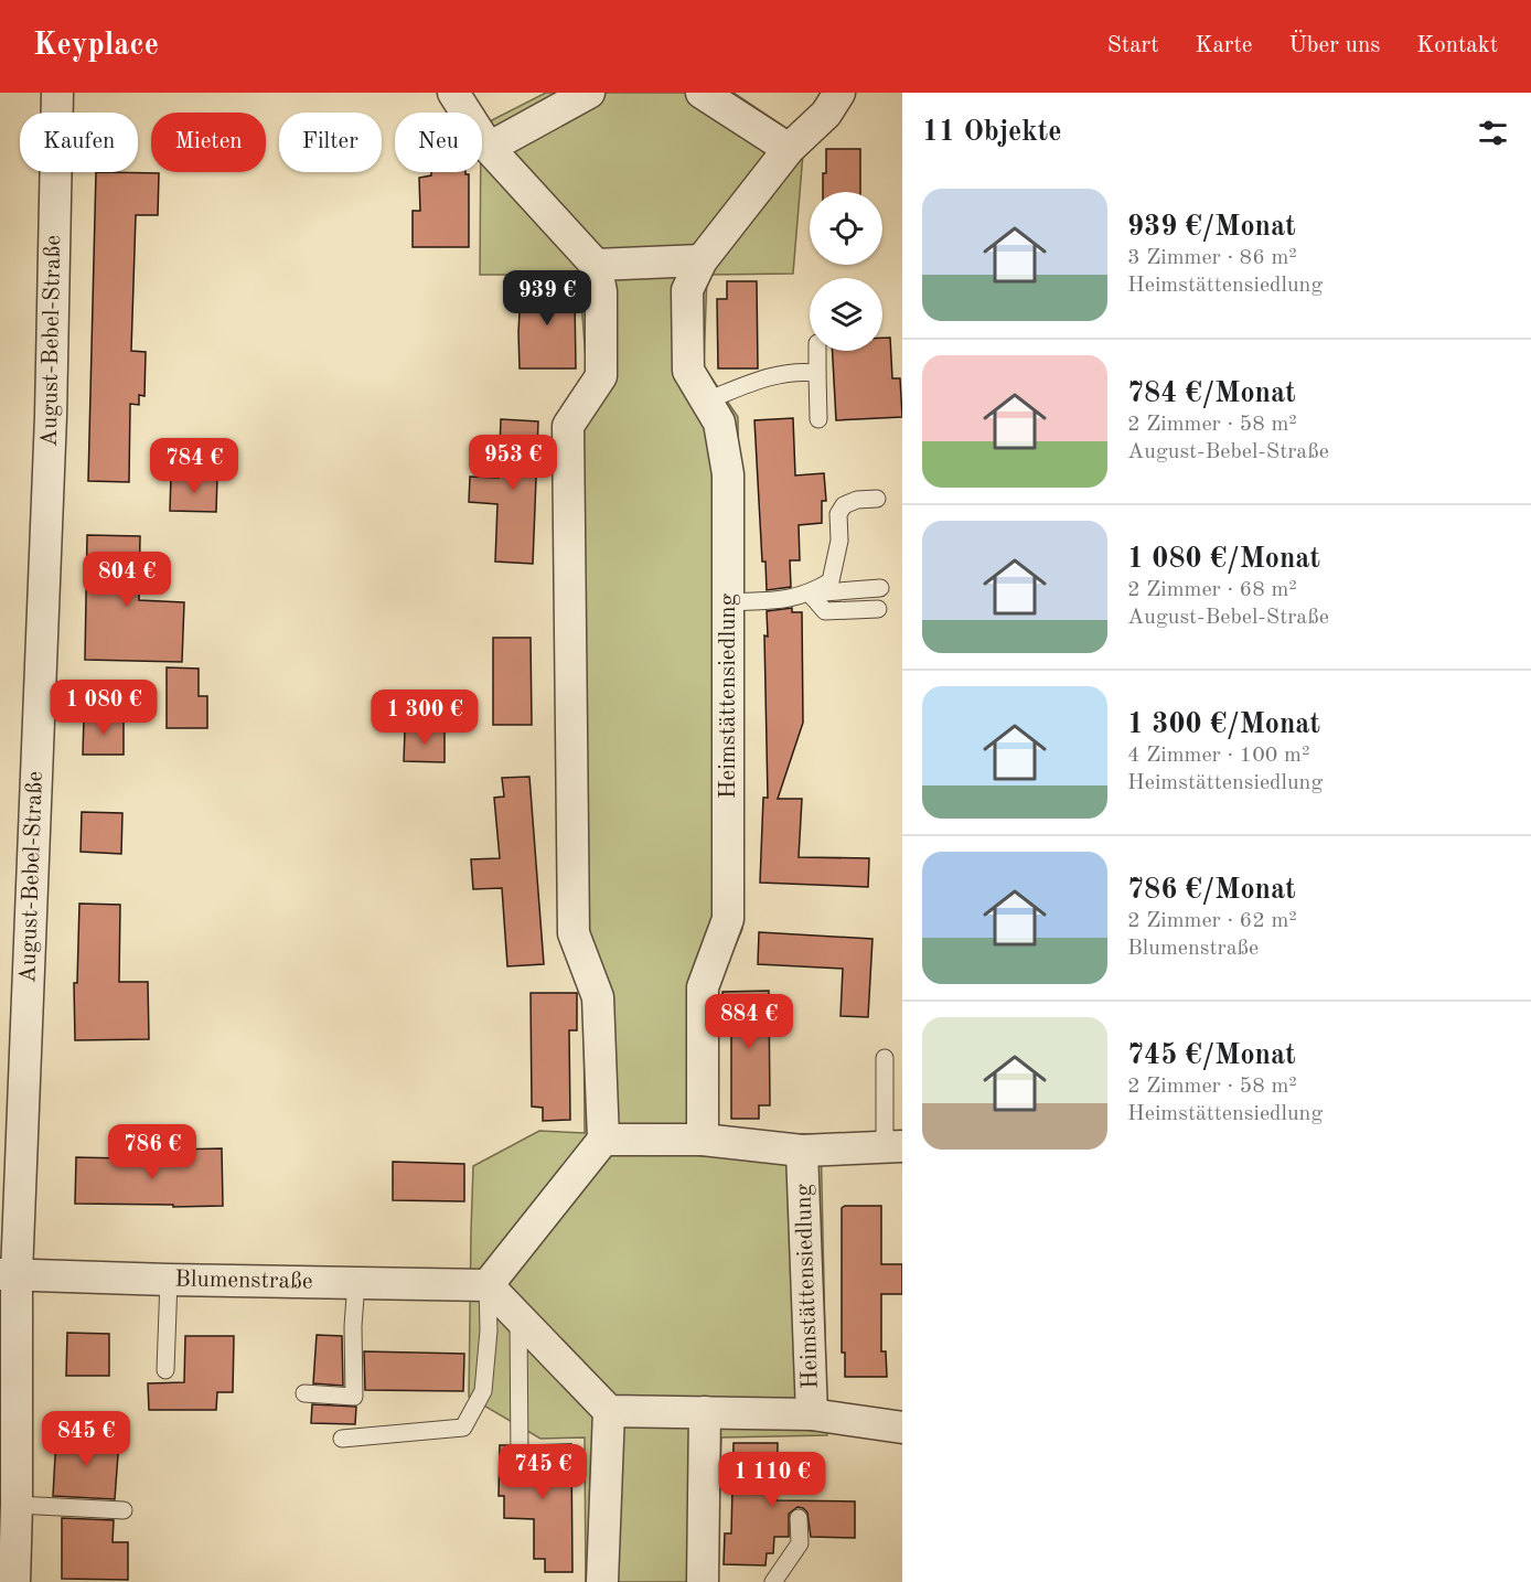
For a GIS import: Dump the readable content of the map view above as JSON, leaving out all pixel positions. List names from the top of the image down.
{
  "streets": {
    "street": ["August-Bebel-Straße", "Heimstättensiedlung", "Blumenstraße"]
  },
  "crossings": [
    ["August-Bebel-Straße", "Blumenstraße"]
  ],
  "page": {
    "header": "Keyplace",
    "nav": [
      "Start",
      "Karte",
      "Über uns",
      "Kontakt"
    ],
    "heading": "11 Objekte",
    "chip": [
      "Kaufen",
      "Mieten",
      "Filter",
      "Neu"
    ],
    "list": [
      {
        "name": "939 €/Monat",
        "note": "3 Zimmer · 86 m² · Heimstättensiedlung"
      },
      {
        "name": "784 €/Monat",
        "note": "2 Zimmer · 58 m² · August-Bebel-Straße"
      },
      {
        "name": "1 080 €/Monat",
        "note": "2 Zimmer · 68 m² · August-Bebel-Straße"
      },
      {
        "name": "1 300 €/Monat",
        "note": "4 Zimmer · 100 m² · Heimstättensiedlung"
      },
      {
        "name": "786 €/Monat",
        "note": "2 Zimmer · 62 m² · Blumenstraße"
      },
      {
        "name": "745 €/Monat",
        "note": "2 Zimmer · 58 m² · Heimstättensiedlung"
      }
    ],
    "price": [
      "939 €",
      "953 €",
      "784 €",
      "804 €",
      "1 080 €",
      "1 300 €",
      "884 €",
      "786 €",
      "845 €",
      "745 €",
      "1 110 €"
    ]
  }
}
